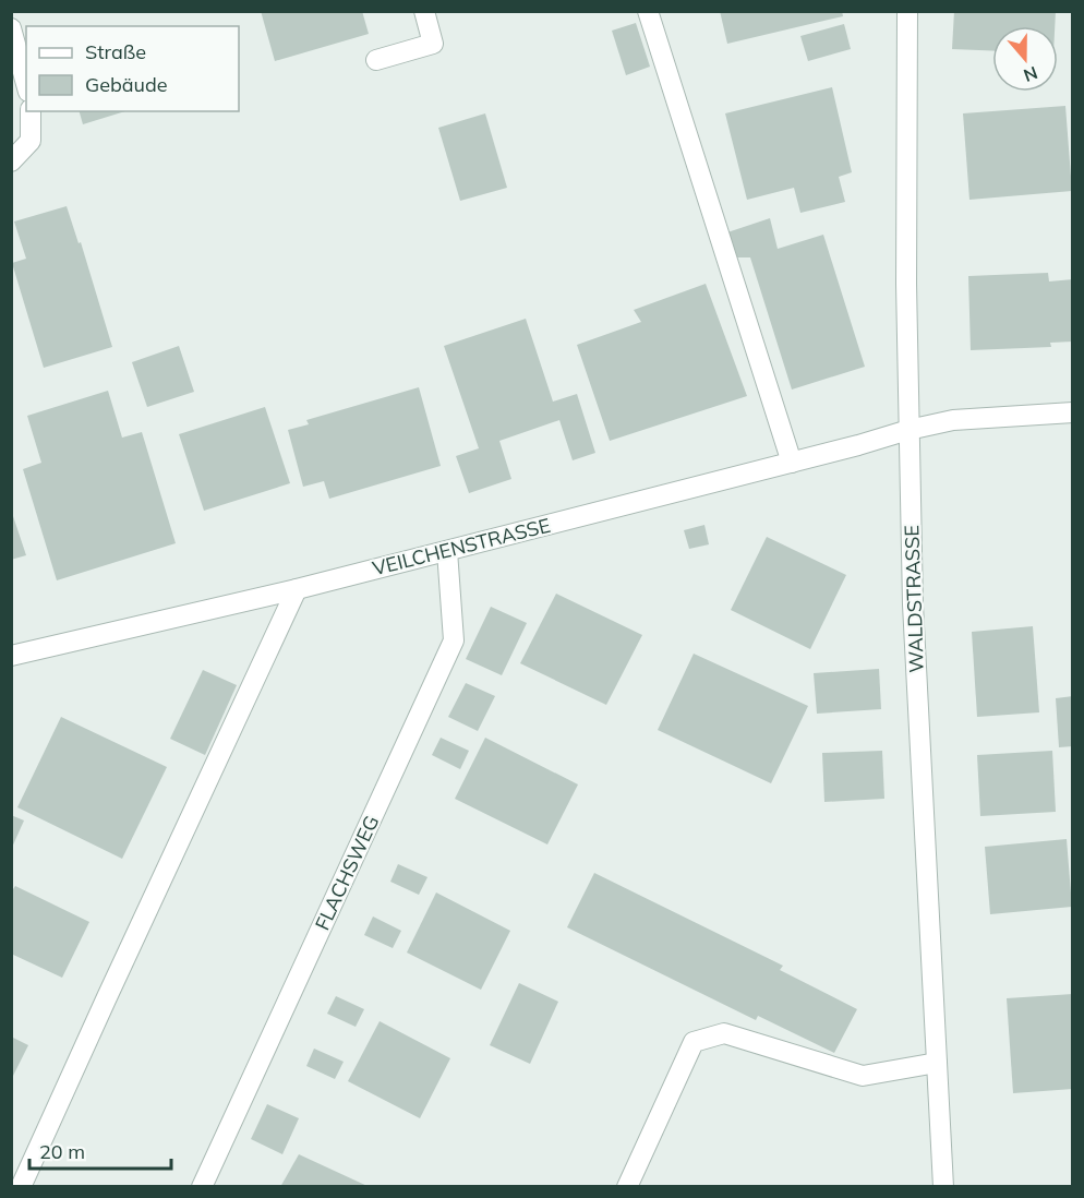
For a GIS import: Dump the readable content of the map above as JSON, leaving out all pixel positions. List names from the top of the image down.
{
  "streets": {
    "street": ["VEILCHENSTRASSE", "WALDSTRASSE", "FLACHSWEG"]
  },
  "crossings": [
    ["VEILCHENSTRASSE", "WALDSTRASSE"],
    ["VEILCHENSTRASSE", "FLACHSWEG"]
  ],
  "legend": ["Straße", "Gebäude"],
  "scale_bar": "20 m",
  "north": "bottom"
}
